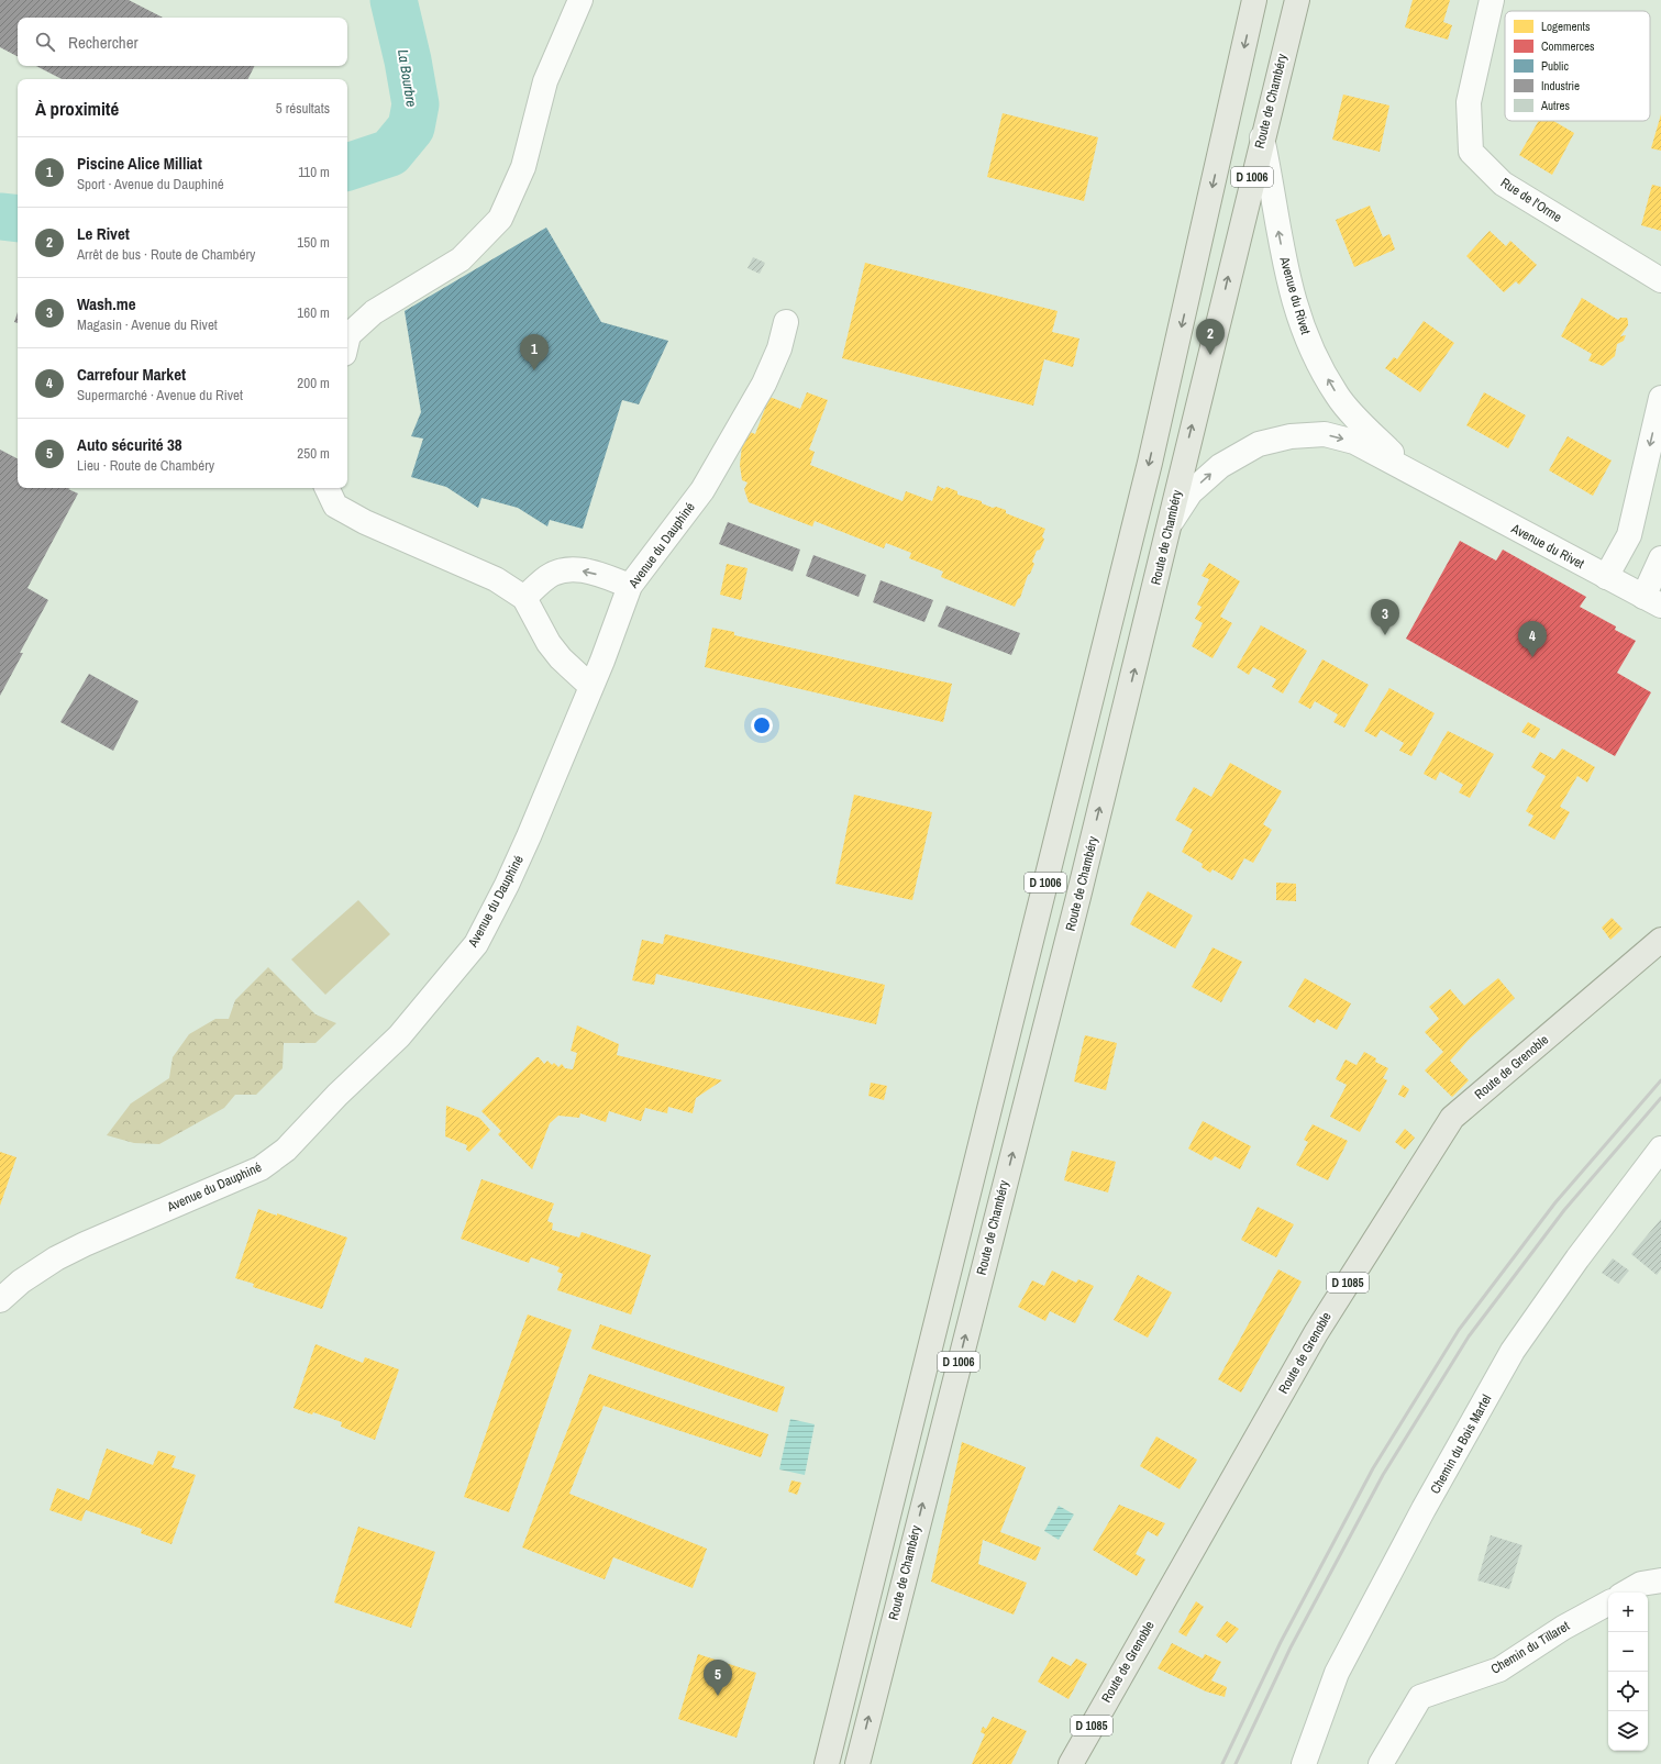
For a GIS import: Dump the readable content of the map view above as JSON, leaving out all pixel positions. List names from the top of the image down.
{
  "streets": {
    "main road": [
      "Route de Chambéry",
      "D 1006",
      "Route de Grenoble",
      "D 1085"
    ],
    "street": [
      "Rue de l'Orme",
      "Avenue du Rivet",
      "Avenue du Dauphiné",
      "Chemin du Bois Martel",
      "Chemin du Tillaret"
    ]
  },
  "crossings": [
    ["Route de Chambéry", "Avenue du Rivet"]
  ],
  "water": ["La Bourbre"],
  "legend": [
    "Logements",
    "Commerces",
    "Public",
    "Industrie",
    "Autres"
  ],
  "page": {
    "search": "Rechercher",
    "heading": ["À proximité", "5 résultats"],
    "list": [
      {
        "mark": "1",
        "name": "Piscine Alice Milliat",
        "note": "Sport · Avenue du Dauphiné",
        "value": "110 m"
      },
      {
        "mark": "2",
        "name": "Le Rivet",
        "note": "Arrêt de bus · Route de Chambéry",
        "value": "150 m"
      },
      {
        "mark": "3",
        "name": "Wash.me",
        "note": "Magasin · Avenue du Rivet",
        "value": "160 m"
      },
      {
        "mark": "4",
        "name": "Carrefour Market",
        "note": "Supermarché · Avenue du Rivet",
        "value": "200 m"
      },
      {
        "mark": "5",
        "name": "Auto sécurité 38",
        "note": "Lieu · Route de Chambéry",
        "value": "250 m"
      }
    ],
    "pins": [
      "2",
      "1",
      "3",
      "4",
      "5"
    ],
    "map_buttons": ["+", "−"]
  }
}
